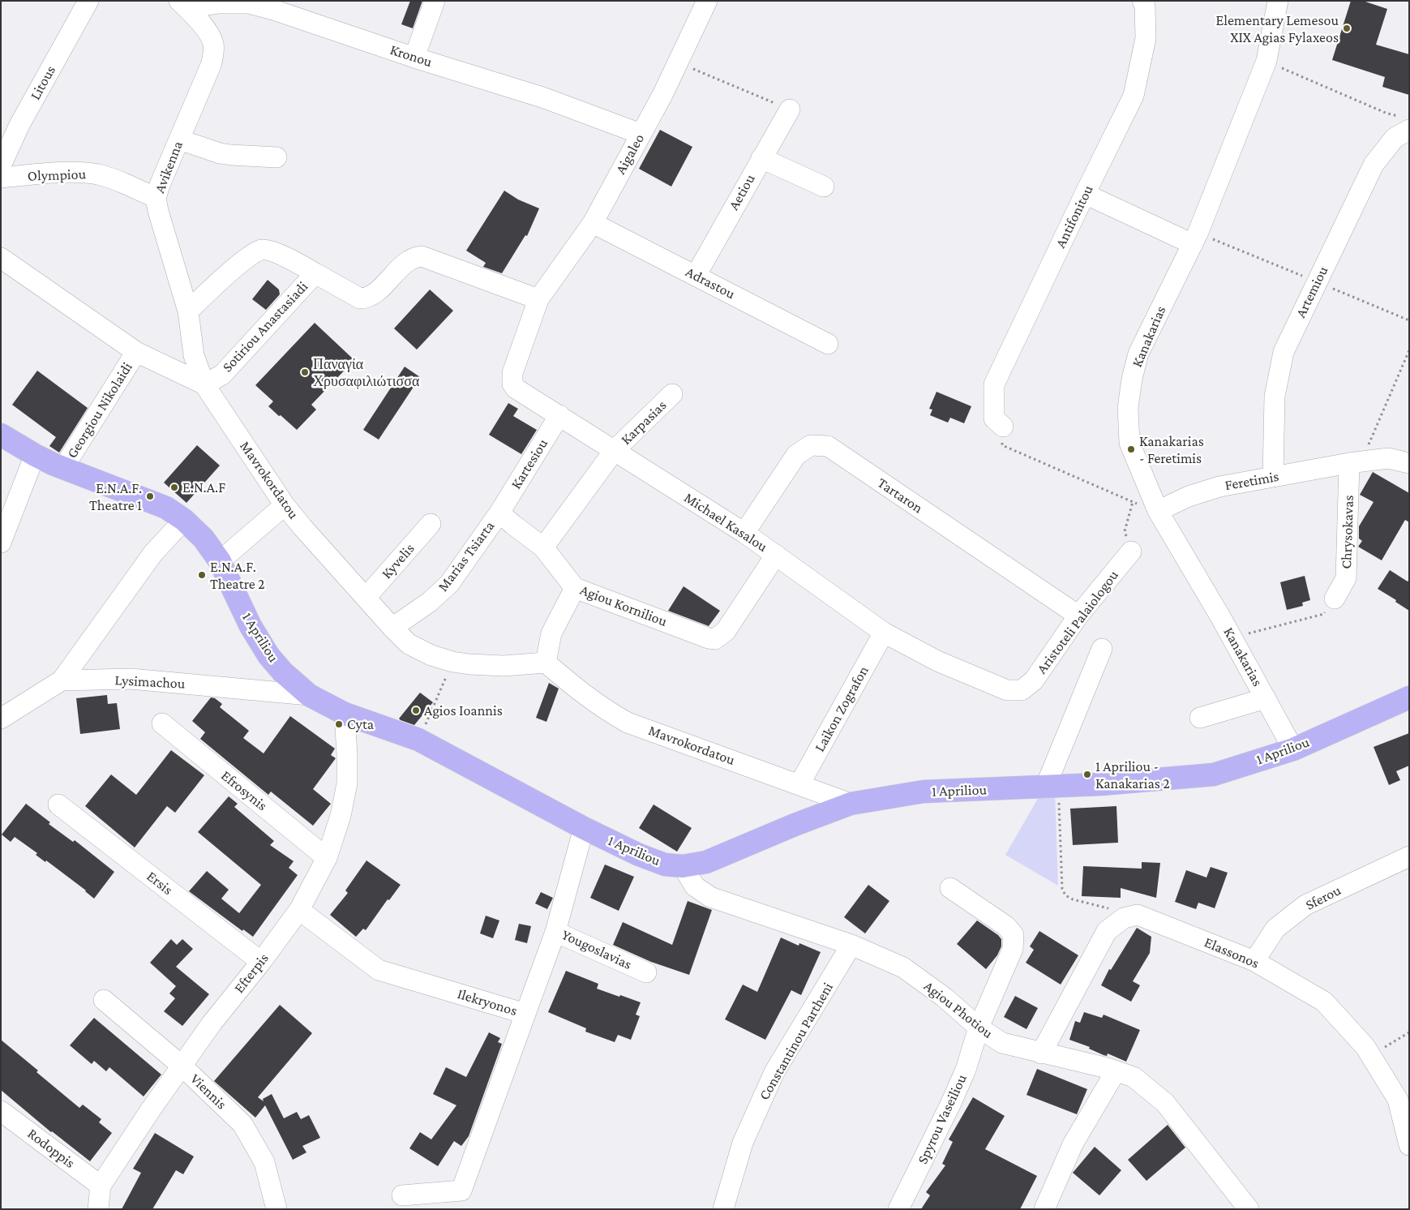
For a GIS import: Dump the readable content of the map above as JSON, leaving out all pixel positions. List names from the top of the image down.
{
  "streets": {
    "main road": ["1 Apriliou"],
    "street": [
      "Kronou",
      "Litous",
      "Aigaleo",
      "Avikenna",
      "Olympiou",
      "Aetiou",
      "Antifonitou",
      "Adrastou",
      "Artemiou",
      "Sotiriou Anastasiadi",
      "Kanakarias",
      "Georgiou Nikolaidi",
      "Karpasias",
      "Kartesiou",
      "Mavrokordatou",
      "Feretimis",
      "Tartaron",
      "Michael Kasalou",
      "Chrysokavas",
      "Marias Tsiarta",
      "Kyvelis",
      "Agiou Korniliou",
      "Aristoteli Palaiologou",
      "Lysimachou",
      "Laikon Zografon",
      "Efrosynis",
      "Ersis",
      "Sferou",
      "Yougoslavias",
      "Elassonos",
      "Efterpis",
      "Ilekryonos",
      "Agiou Photiou",
      "Constantinou Partheni",
      "Viennis",
      "Spyrou Vaseiliou",
      "Rodoppis"
    ]
  },
  "crossings": [
    ["Kronou", "Aigaleo"],
    ["Kronou", "Avikenna"],
    ["Aigaleo", "Adrastou"],
    ["Aigaleo", "Sotiriou Anastasiadi"],
    ["Aigaleo", "Michael Kasalou"],
    ["Avikenna", "Olympiou"],
    ["Avikenna", "Sotiriou Anastasiadi"],
    ["Avikenna", "Mavrokordatou"],
    ["Aetiou", "Adrastou"],
    ["Artemiou", "Feretimis"],
    ["Sotiriou Anastasiadi", "Mavrokordatou"],
    ["Sotiriou Anastasiadi", "Michael Kasalou"],
    ["Kanakarias", "Feretimis"],
    ["Kanakarias", "1 Apriliou"],
    ["Georgiou Nikolaidi", "1 Apriliou"],
    ["Karpasias", "Michael Kasalou"],
    ["Karpasias", "Agiou Korniliou"],
    ["Kartesiou", "Michael Kasalou"],
    ["Kartesiou", "Marias Tsiarta"],
    ["Kartesiou", "Agiou Korniliou"],
    ["Mavrokordatou", "Marias Tsiarta"],
    ["Mavrokordatou", "Kyvelis"],
    ["Mavrokordatou", "1 Apriliou"],
    ["Mavrokordatou", "Laikon Zografon"],
    ["Feretimis", "Chrysokavas"],
    ["Tartaron", "Michael Kasalou"],
    ["Tartaron", "Aristoteli Palaiologou"],
    ["Michael Kasalou", "Agiou Korniliou"],
    ["Michael Kasalou", "Aristoteli Palaiologou"],
    ["Michael Kasalou", "Laikon Zografon"],
    ["Marias Tsiarta", "Agiou Korniliou"],
    ["1 Apriliou", "Lysimachou"],
    ["1 Apriliou", "Yougoslavias"],
    ["1 Apriliou", "Efterpis"],
    ["1 Apriliou", "Agiou Photiou"],
    ["Efrosynis", "Efterpis"],
    ["Ersis", "Efterpis"],
    ["Sferou", "Elassonos"],
    ["Efterpis", "Ilekryonos"],
    ["Efterpis", "Viennis"],
    ["Efterpis", "Rodoppis"],
    ["Agiou Photiou", "Constantinou Partheni"],
    ["Agiou Photiou", "Spyrou Vaseiliou"]
  ],
  "places": [
    "Elementary Lemesou XIX Agias Fylaxeos",
    "Παναγία Χρυσαφιλιώτισσα",
    "Kanakarias - Feretimis",
    "E.N.A.F",
    "E.N.A.F. Theatre 1",
    "E.N.A.F. Theatre 2",
    "Agios Ioannis",
    "Cyta",
    "1 Apriliou - Kanakarias 2"
  ]
}
